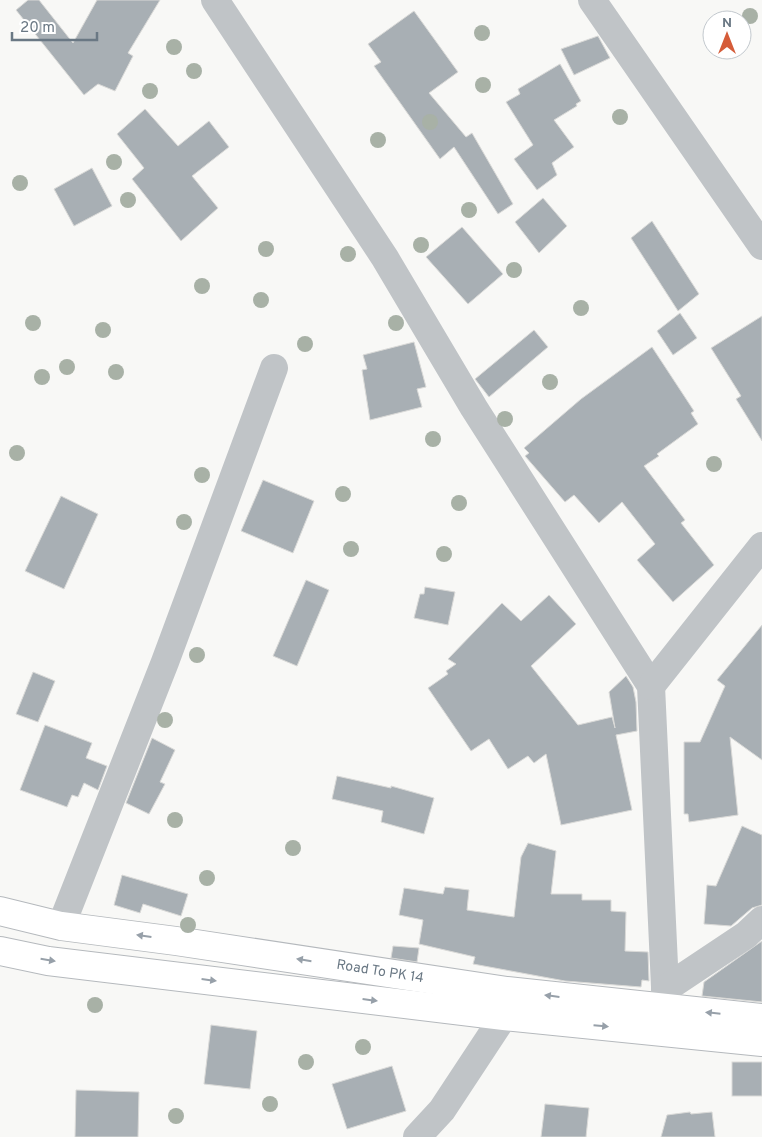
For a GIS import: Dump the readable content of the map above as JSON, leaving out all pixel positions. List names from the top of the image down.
{
  "streets": {
    "main road": ["Road To PK 14"]
  },
  "scale_bar": "20 m",
  "north": "top"
}
